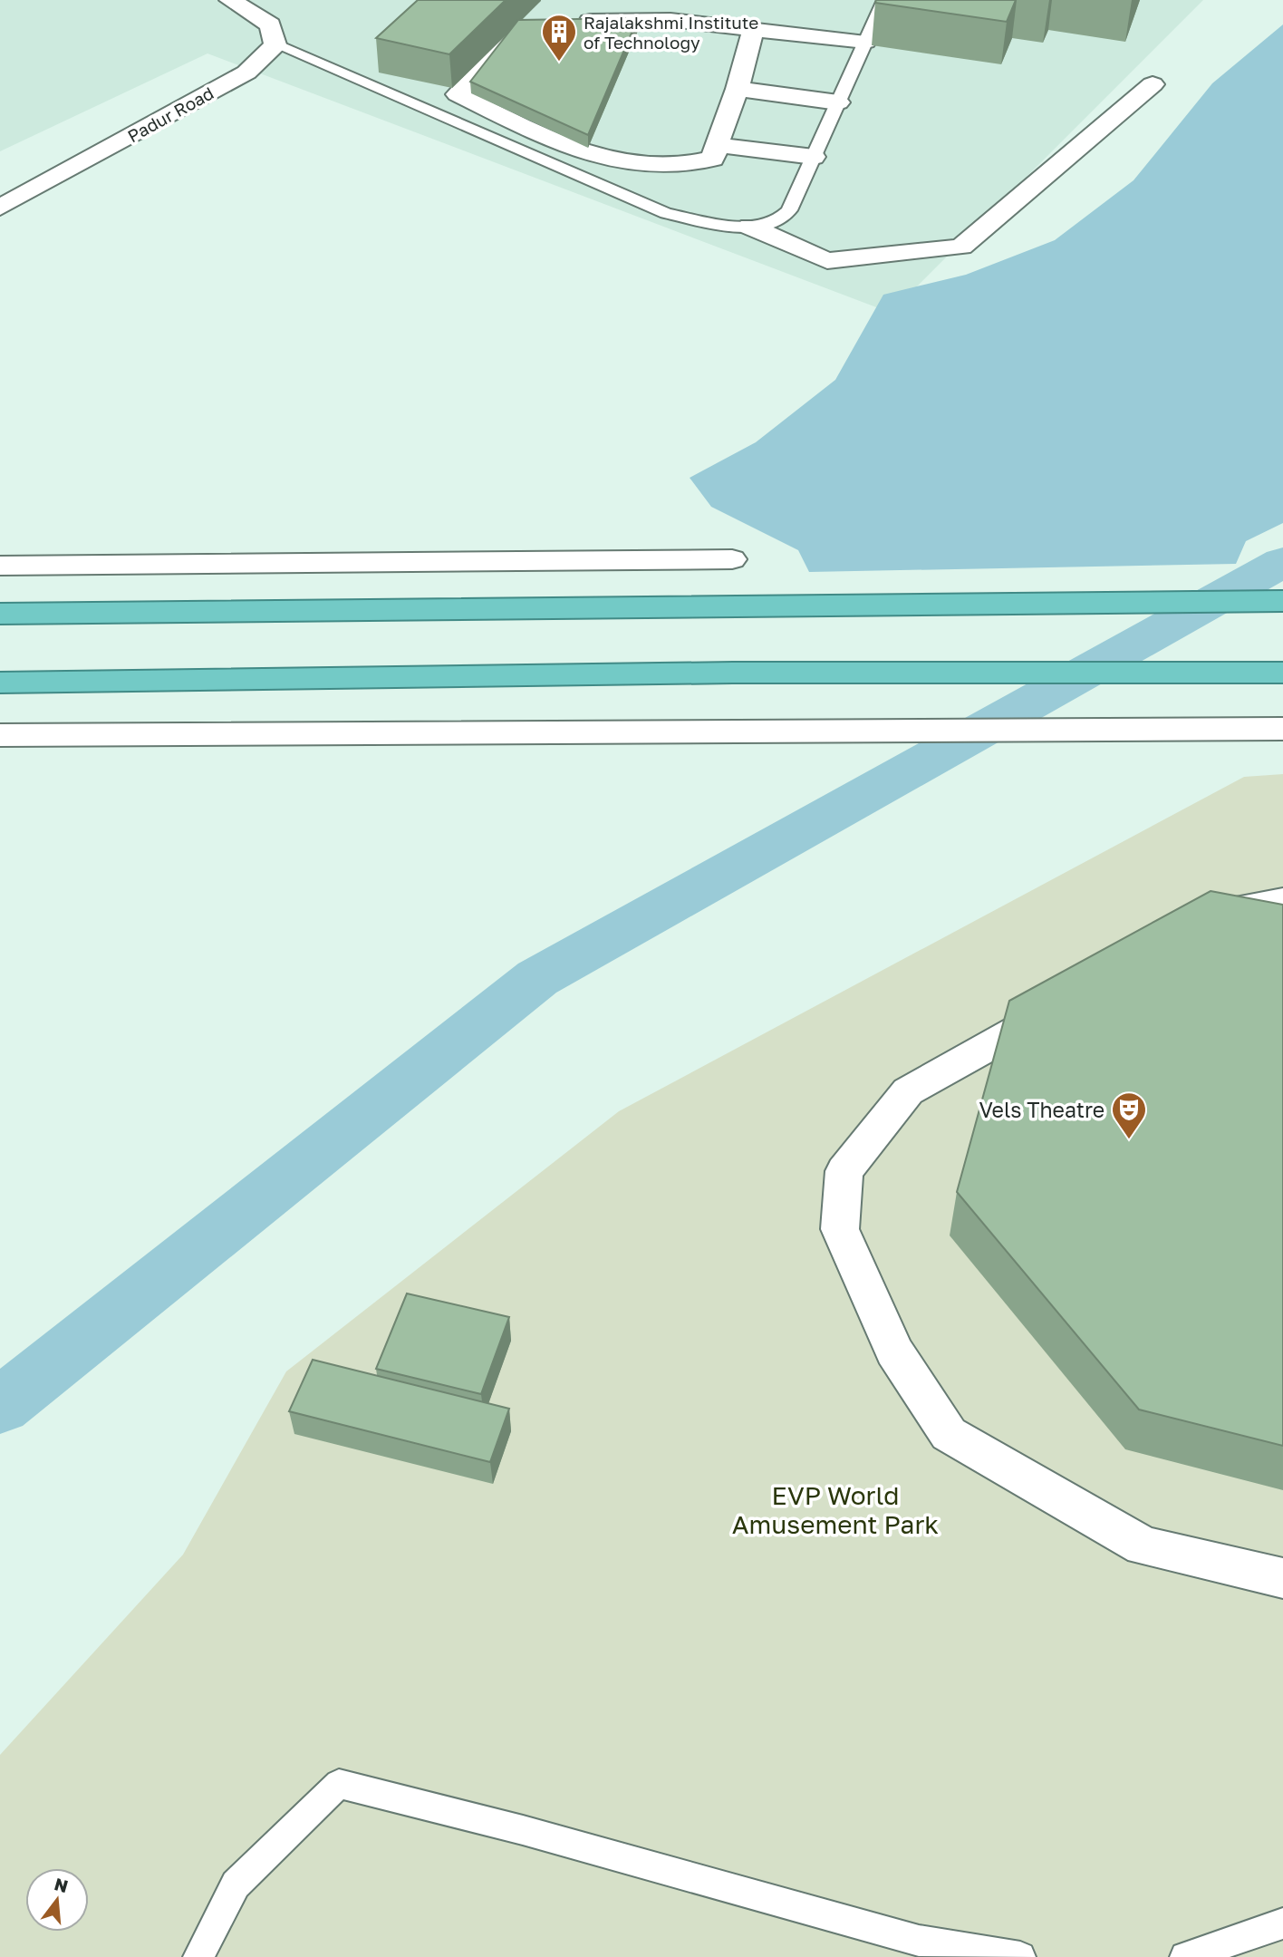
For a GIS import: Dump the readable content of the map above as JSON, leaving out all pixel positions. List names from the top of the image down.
{
  "streets": {
    "street": ["Padur Road"]
  },
  "parks": ["EVP World Amusement Park"],
  "places": {
    "building": ["Rajalakshmi Institute of Technology"],
    "theatre": ["Vels Theatre"]
  },
  "north": "top"
}
